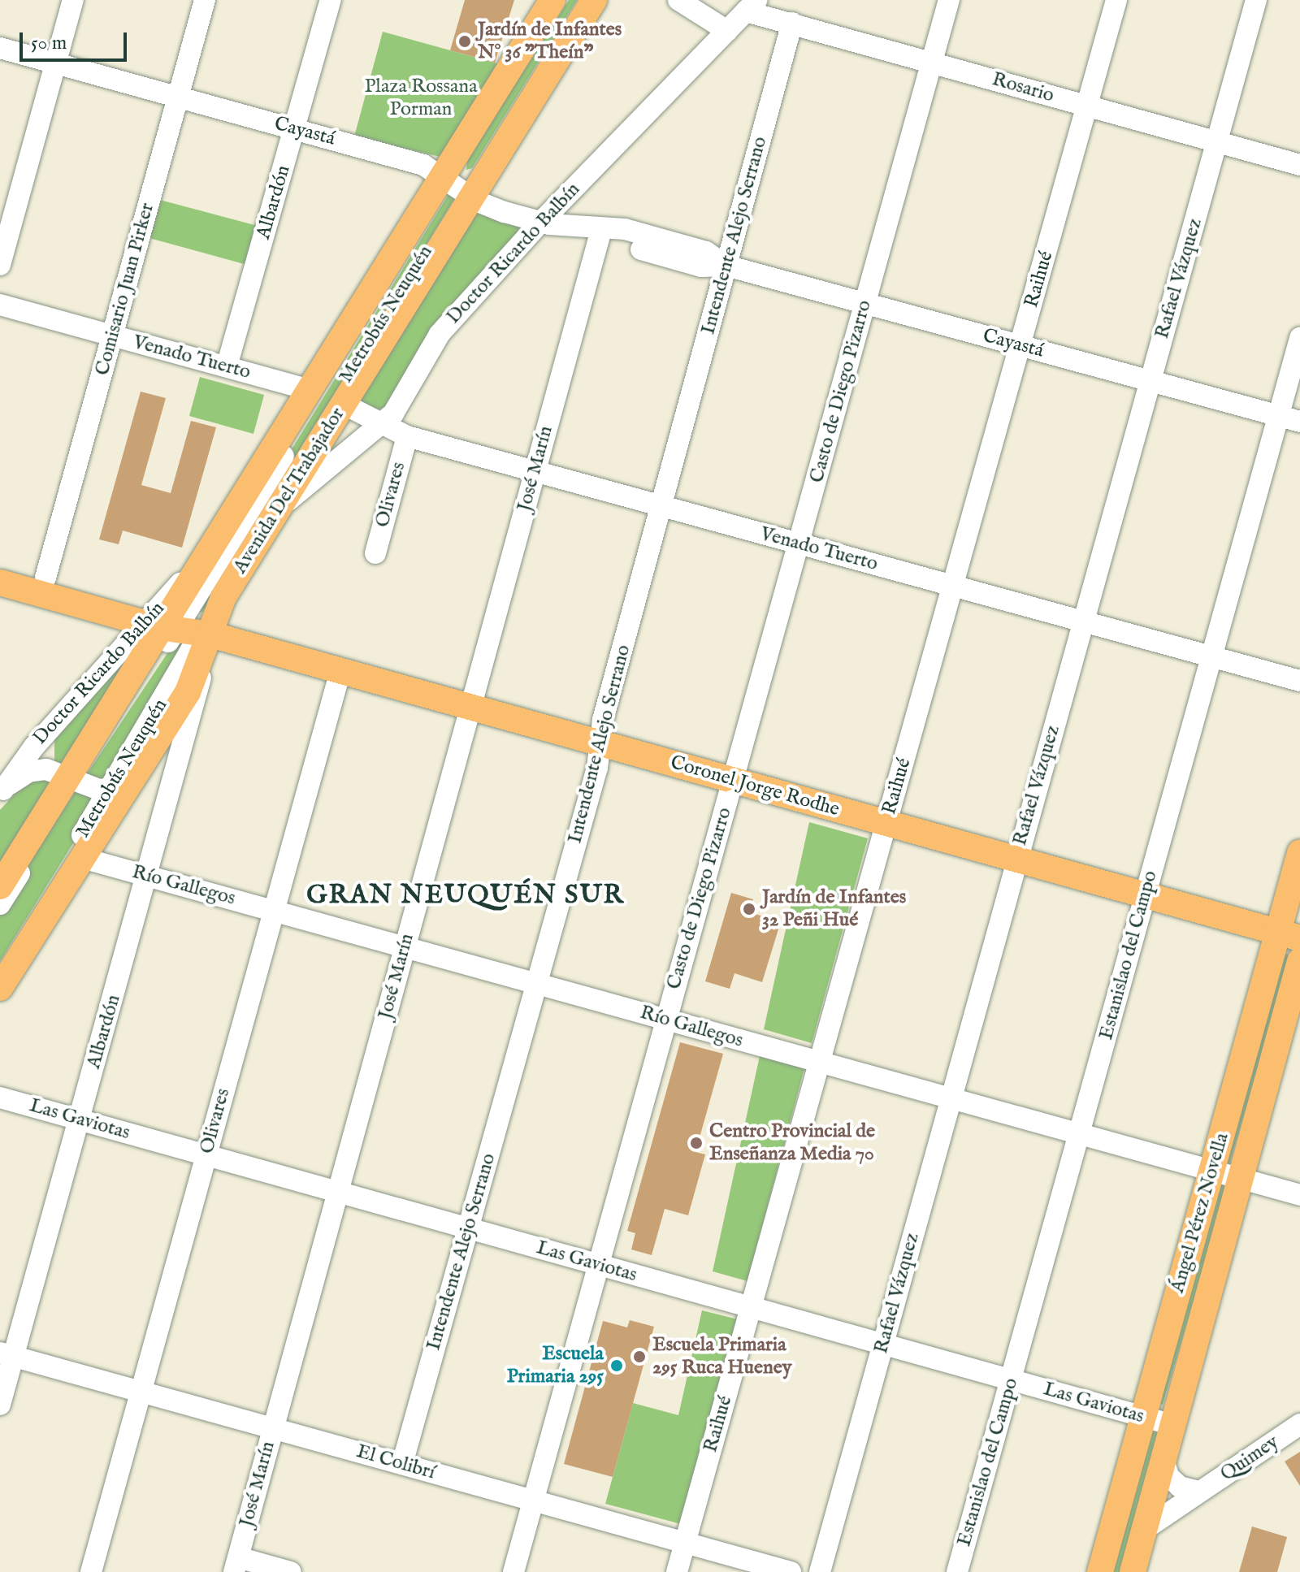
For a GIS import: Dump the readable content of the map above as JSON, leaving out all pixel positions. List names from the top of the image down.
{
  "streets": {
    "main road": ["Avenida Del Trabajador", "Coronel Jorge Rodhe", "Ángel Pérez Novella"],
    "street": [
      "Rosario",
      "Cayastá",
      "Albardón",
      "Intendente Alejo Serrano",
      "Doctor Ricardo Balbín",
      "Rafael Vázquez",
      "Raihué",
      "Comisario Juan Pirker",
      "Metrobús Neuquén",
      "Venado Tuerto",
      "Casto de Diego Pizarro",
      "José Marín",
      "Olivares",
      "Río Gallegos",
      "Estanislao del Campo",
      "Las Gaviotas",
      "Quimey",
      "El Colibrí"
    ]
  },
  "crossings": [
    ["Rosario", "Intendente Alejo Serrano"],
    ["Rosario", "Doctor Ricardo Balbín"],
    ["Rosario", "Rafael Vázquez"],
    ["Rosario", "Raihué"],
    ["Rosario", "Casto de Diego Pizarro"],
    ["Cayastá", "Albardón"],
    ["Cayastá", "Intendente Alejo Serrano"],
    ["Cayastá", "Doctor Ricardo Balbín"],
    ["Cayastá", "Rafael Vázquez"],
    ["Cayastá", "Raihué"],
    ["Cayastá", "Comisario Juan Pirker"],
    ["Cayastá", "Metrobús Neuquén"],
    ["Cayastá", "Casto de Diego Pizarro"],
    ["Cayastá", "José Marín"],
    ["Cayastá", "Avenida Del Trabajador"],
    ["Cayastá", "Estanislao del Campo"],
    ["Albardón", "Venado Tuerto"],
    ["Albardón", "Avenida Del Trabajador"],
    ["Albardón", "Río Gallegos"],
    ["Albardón", "Las Gaviotas"],
    ["Albardón", "El Colibrí"],
    ["Intendente Alejo Serrano", "Venado Tuerto"],
    ["Intendente Alejo Serrano", "Coronel Jorge Rodhe"],
    ["Intendente Alejo Serrano", "Río Gallegos"],
    ["Intendente Alejo Serrano", "Las Gaviotas"],
    ["Intendente Alejo Serrano", "El Colibrí"],
    ["Doctor Ricardo Balbín", "Metrobús Neuquén"],
    ["Doctor Ricardo Balbín", "Venado Tuerto"],
    ["Doctor Ricardo Balbín", "Avenida Del Trabajador"],
    ["Doctor Ricardo Balbín", "Coronel Jorge Rodhe"],
    ["Rafael Vázquez", "Venado Tuerto"],
    ["Rafael Vázquez", "Coronel Jorge Rodhe"],
    ["Rafael Vázquez", "Río Gallegos"],
    ["Rafael Vázquez", "Las Gaviotas"],
    ["Raihué", "Venado Tuerto"],
    ["Raihué", "Coronel Jorge Rodhe"],
    ["Raihué", "Río Gallegos"],
    ["Raihué", "Las Gaviotas"],
    ["Raihué", "El Colibrí"],
    ["Comisario Juan Pirker", "Venado Tuerto"],
    ["Comisario Juan Pirker", "Coronel Jorge Rodhe"],
    ["Metrobús Neuquén", "Avenida Del Trabajador"],
    ["Metrobús Neuquén", "Coronel Jorge Rodhe"],
    ["Venado Tuerto", "Casto de Diego Pizarro"],
    ["Venado Tuerto", "José Marín"],
    ["Venado Tuerto", "Avenida Del Trabajador"],
    ["Venado Tuerto", "Olivares"],
    ["Venado Tuerto", "Estanislao del Campo"],
    ["Casto de Diego Pizarro", "Coronel Jorge Rodhe"],
    ["Casto de Diego Pizarro", "Río Gallegos"],
    ["Casto de Diego Pizarro", "Las Gaviotas"],
    ["Casto de Diego Pizarro", "El Colibrí"],
    ["José Marín", "Coronel Jorge Rodhe"],
    ["José Marín", "Río Gallegos"],
    ["José Marín", "Las Gaviotas"],
    ["José Marín", "El Colibrí"],
    ["Avenida Del Trabajador", "Coronel Jorge Rodhe"],
    ["Avenida Del Trabajador", "Río Gallegos"],
    ["Olivares", "Coronel Jorge Rodhe"],
    ["Olivares", "Río Gallegos"],
    ["Olivares", "Las Gaviotas"],
    ["Olivares", "El Colibrí"],
    ["Coronel Jorge Rodhe", "Estanislao del Campo"],
    ["Coronel Jorge Rodhe", "Ángel Pérez Novella"],
    ["Río Gallegos", "Estanislao del Campo"],
    ["Río Gallegos", "Ángel Pérez Novella"],
    ["Estanislao del Campo", "Las Gaviotas"],
    ["Las Gaviotas", "Ángel Pérez Novella"],
    ["Ángel Pérez Novella", "Quimey"]
  ],
  "districts": ["GRAN NEUQUÉN SUR"],
  "parks": ["Plaza Rossana Porman"],
  "places": [
    "Jardín de Infantes N° 36 \"Theín\"",
    "Jardín de Infantes 32 Peñi Hué",
    "Centro Provincial de Enseñanza Media 70",
    "Escuela Primaria 295 Ruca Hueney",
    "Escuela Primaria 295"
  ],
  "scale_bar": "50 m"
}
